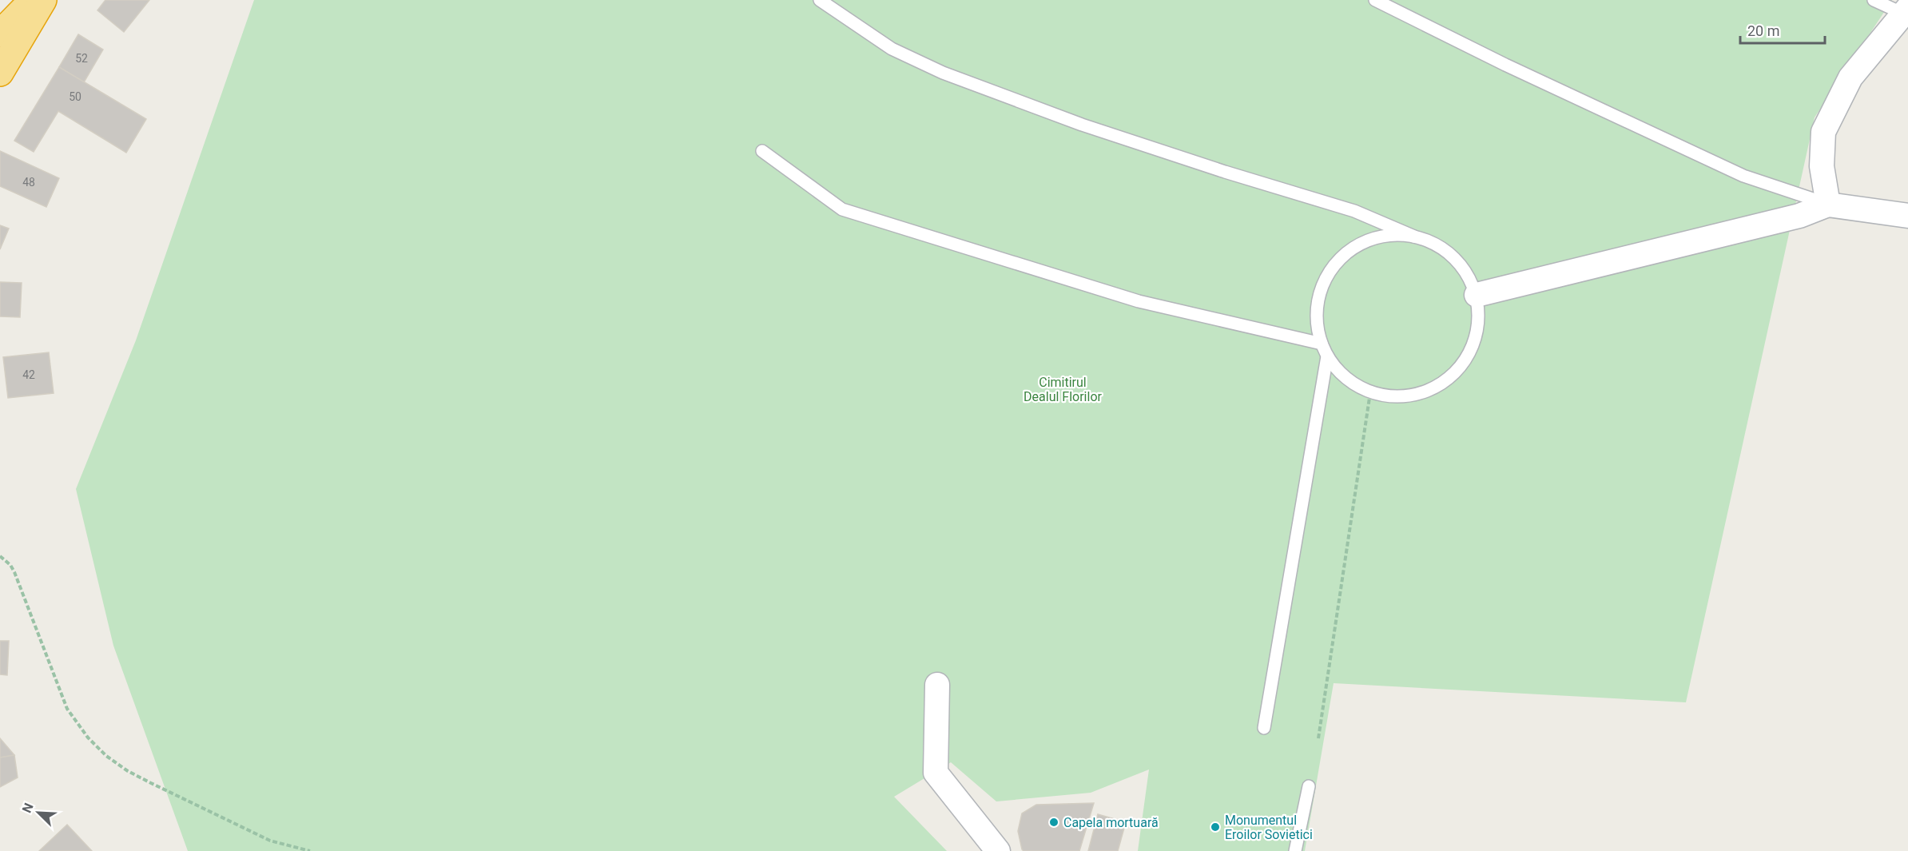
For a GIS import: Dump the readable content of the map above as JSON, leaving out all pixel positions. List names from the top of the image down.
{
  "parks": ["Cimitirul Dealul Florilor"],
  "places": ["Capela mortuară", "Monumentul Eroilor Sovietici"],
  "house_numbers": [
    "52",
    "50",
    "48",
    "42"
  ],
  "scale_bar": "20 m",
  "north": "top left"
}
